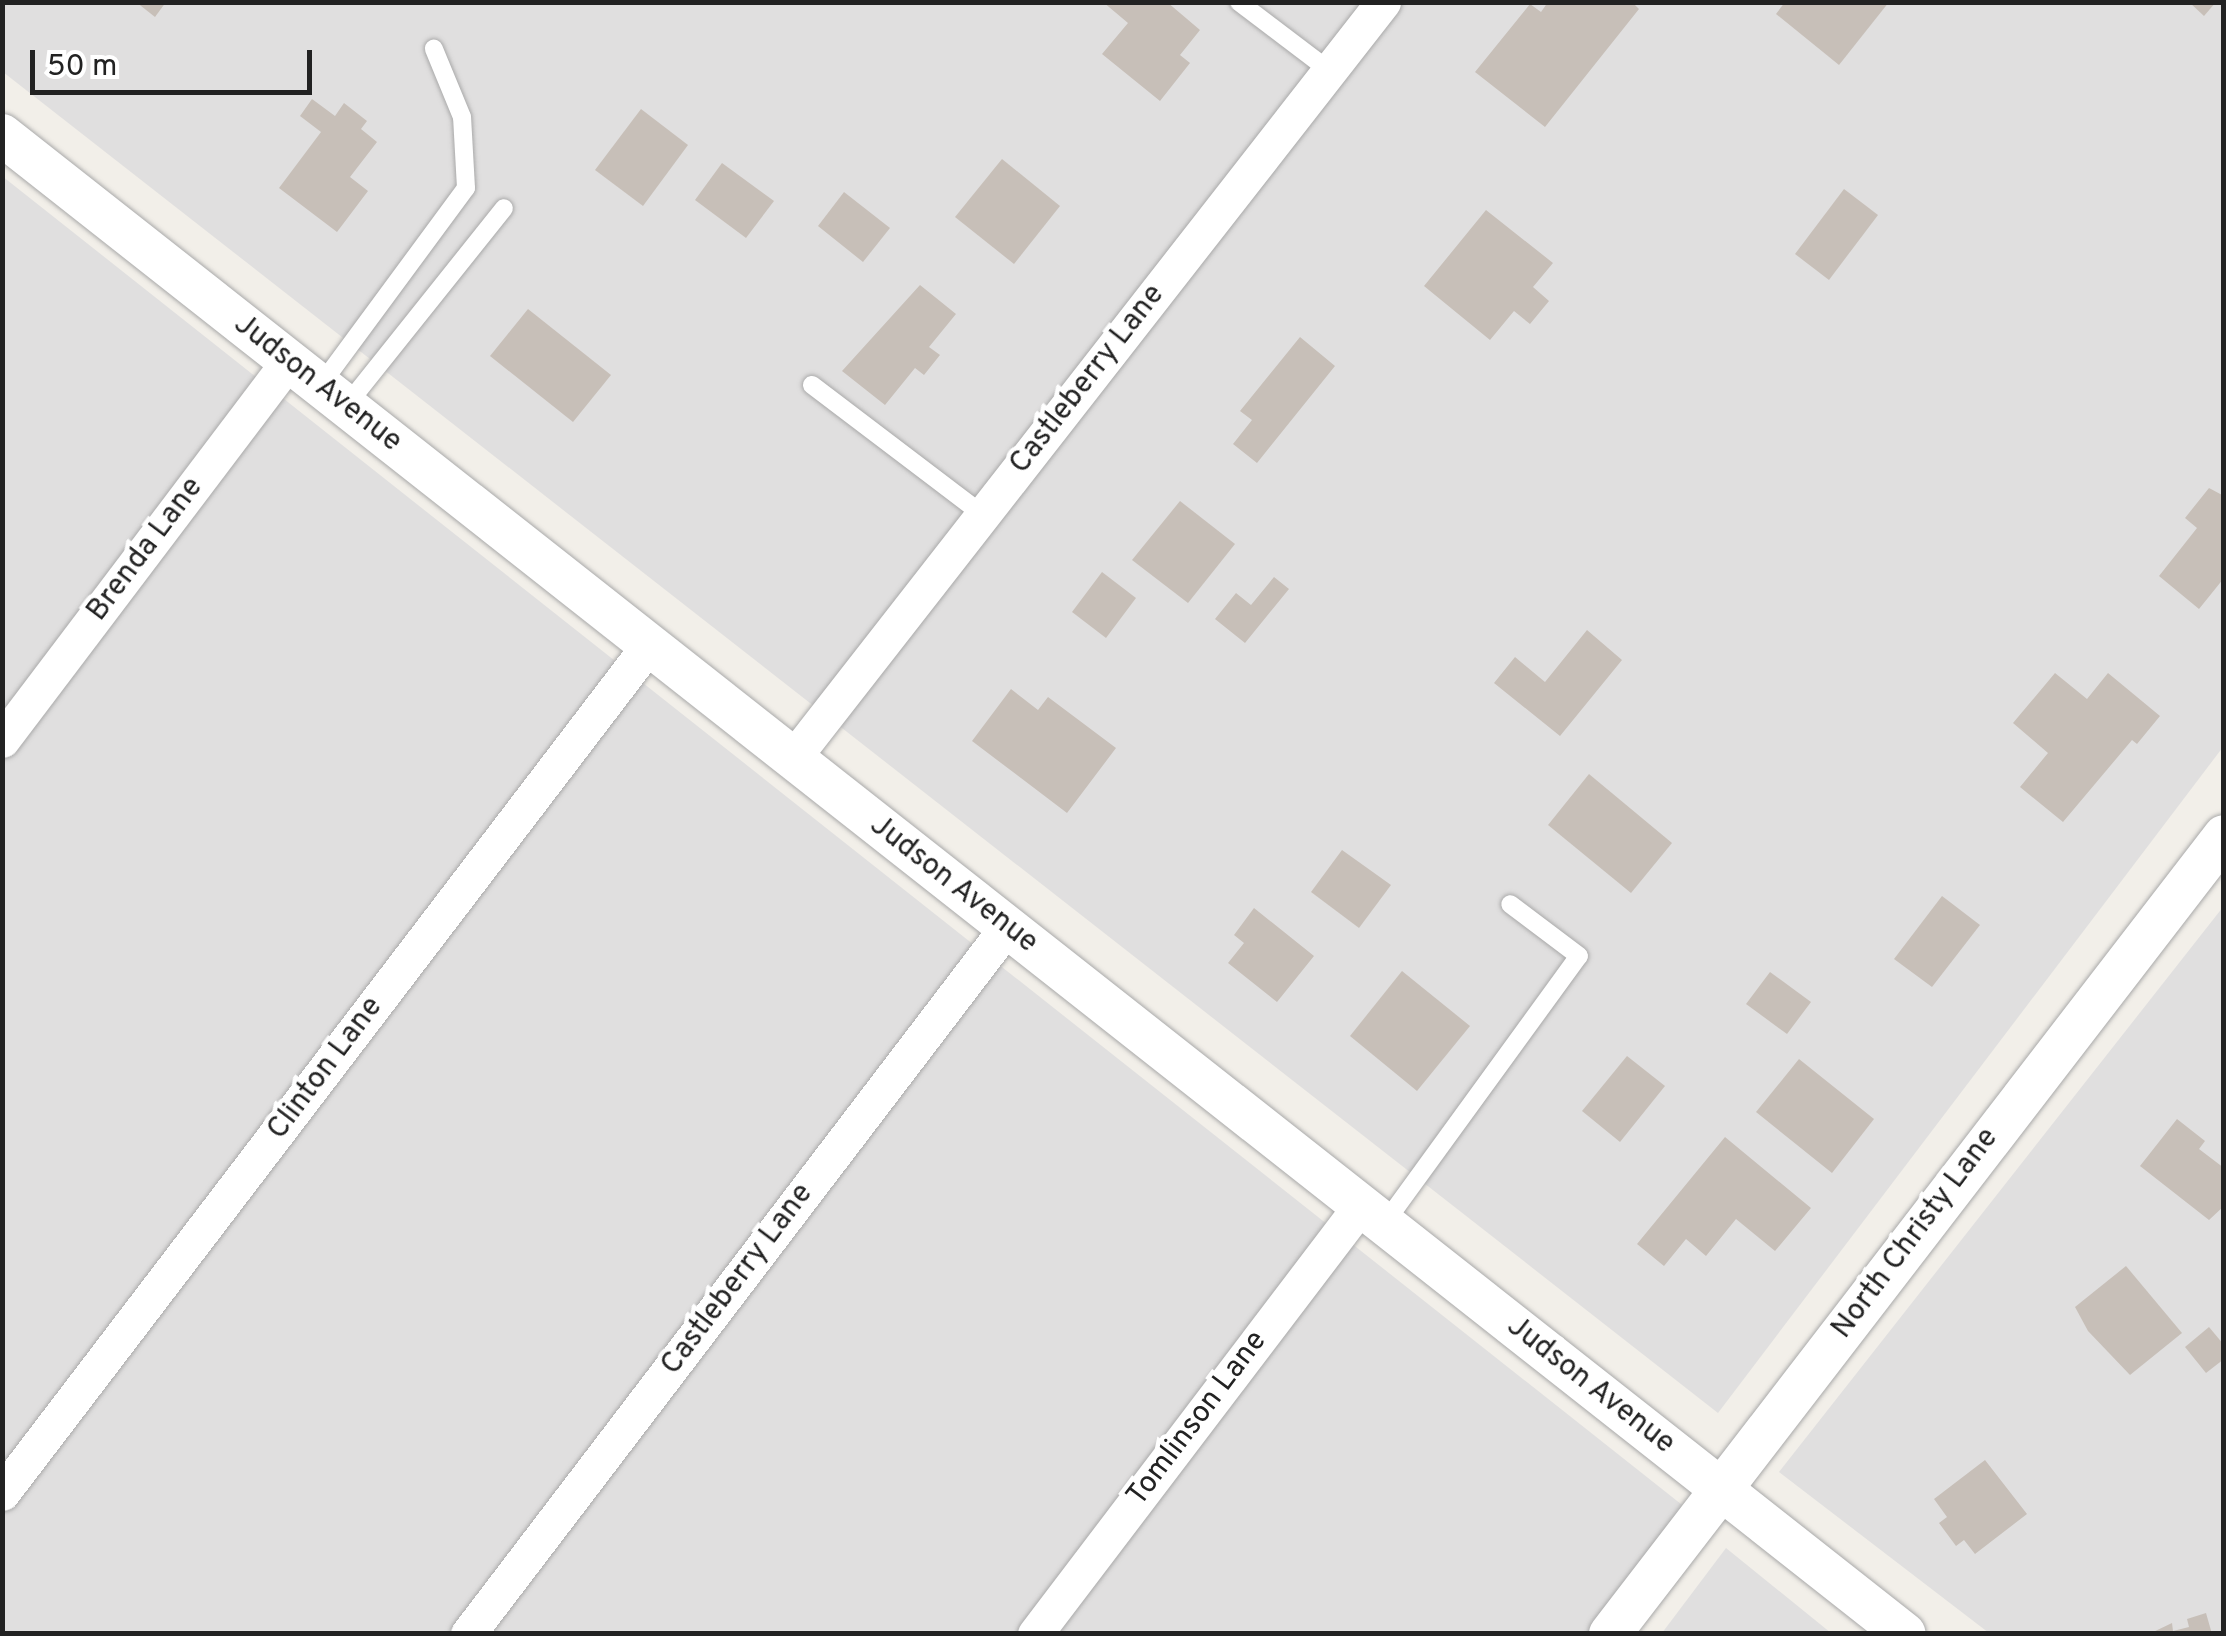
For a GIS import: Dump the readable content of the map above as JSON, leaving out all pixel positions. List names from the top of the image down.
{
  "streets": {
    "street": [
      "Castleberry Lane",
      "Judson Avenue",
      "Brenda Lane",
      "Clinton Lane",
      "North Christy Lane",
      "Tomlinson Lane"
    ]
  },
  "crossings": [
    ["Castleberry Lane", "Judson Avenue"],
    ["Judson Avenue", "Brenda Lane"],
    ["Judson Avenue", "Clinton Lane"],
    ["Judson Avenue", "North Christy Lane"],
    ["Judson Avenue", "Tomlinson Lane"]
  ],
  "scale_bar": "50 m"
}
